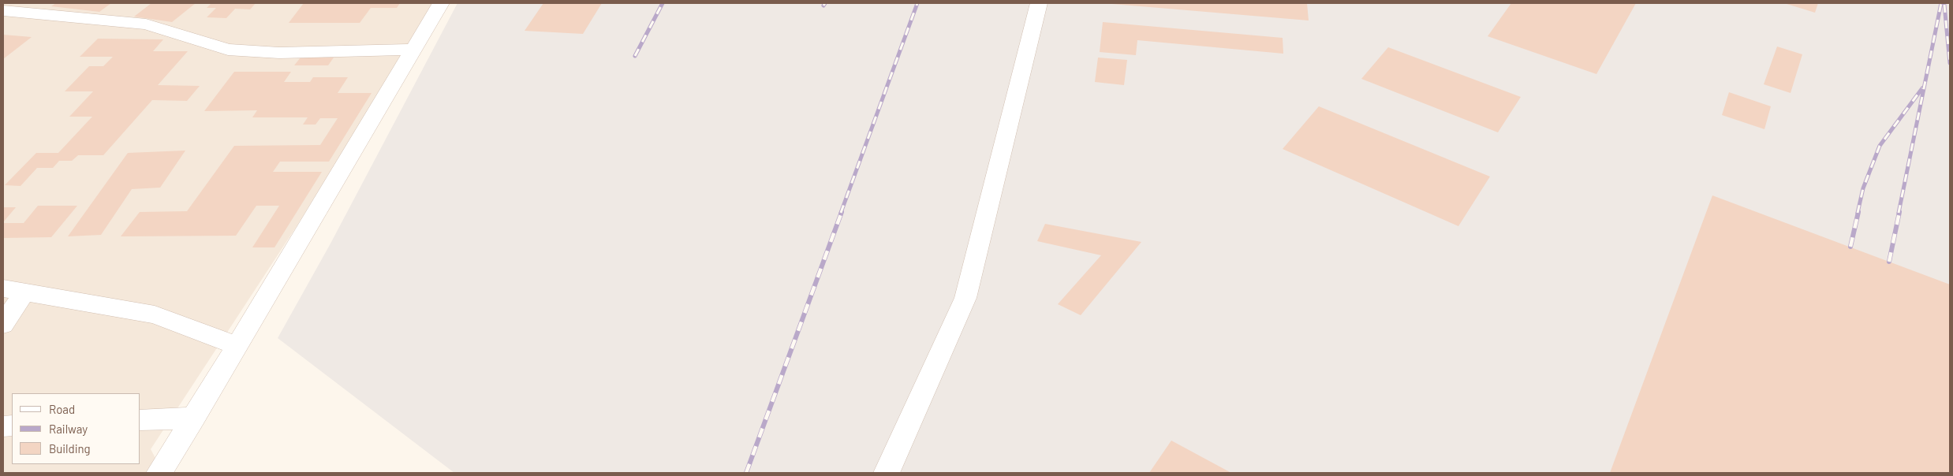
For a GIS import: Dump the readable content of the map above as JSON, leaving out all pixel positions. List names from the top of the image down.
{
  "legend": ["Road", "Railway", "Building"]
}
